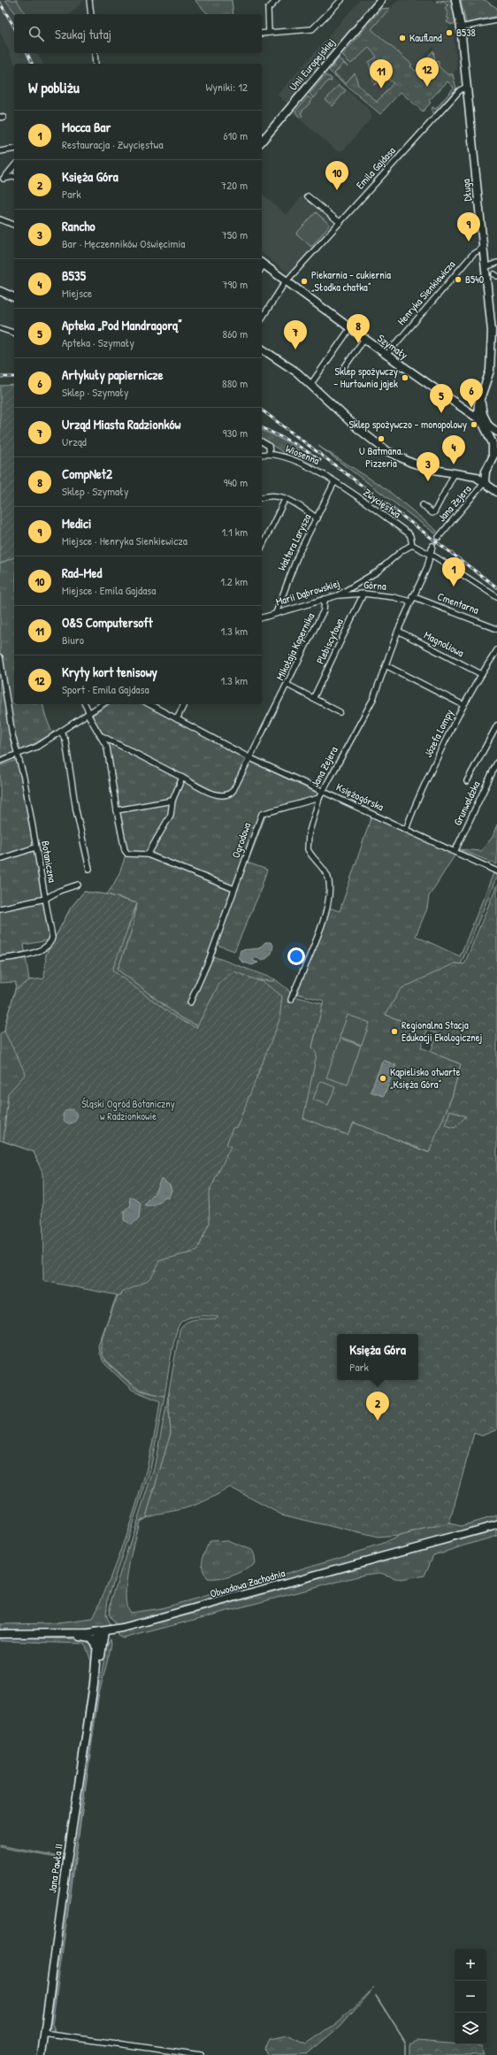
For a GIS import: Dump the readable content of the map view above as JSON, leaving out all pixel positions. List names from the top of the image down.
{
  "streets": {
    "street": [
      "Unii Europejskiej",
      "Emila Gajdasa",
      "Długa",
      "Henryka Sienkiewicza",
      "Szymały",
      "Wiosenna",
      "Zwycięstwa",
      "Jana Zejera",
      "Waltera Larysza",
      "Górna",
      "Marii Dąbrowskiej",
      "Cmentarna",
      "Plebiscytowa",
      "Magnoliowa",
      "Mikołaja Kopernika",
      "Józefa Lompy",
      "Księżogórska",
      "Grunwaldzka",
      "Ogrodowa",
      "Botaniczna",
      "Obwodowa Zachodnia",
      "Jana Pawła II"
    ]
  },
  "crossings": [
    ["Emila Gajdasa", "Długa"],
    ["Emila Gajdasa", "Szymały"],
    ["Długa", "Henryka Sienkiewicza"],
    ["Długa", "Szymały"],
    ["Henryka Sienkiewicza", "Szymały"],
    ["Wiosenna", "Zwycięstwa"],
    ["Wiosenna", "Waltera Larysza"],
    ["Zwycięstwa", "Waltera Larysza"],
    ["Zwycięstwa", "Marii Dąbrowskiej"],
    ["Jana Zejera", "Górna"],
    ["Jana Zejera", "Cmentarna"],
    ["Jana Zejera", "Magnoliowa"],
    ["Jana Zejera", "Księżogórska"],
    ["Jana Zejera", "Ogrodowa"],
    ["Waltera Larysza", "Marii Dąbrowskiej"],
    ["Górna", "Marii Dąbrowskiej"],
    ["Górna", "Plebiscytowa"],
    ["Marii Dąbrowskiej", "Mikołaja Kopernika"],
    ["Magnoliowa", "Józefa Lompy"],
    ["Mikołaja Kopernika", "Księżogórska"],
    ["Józefa Lompy", "Księżogórska"],
    ["Księżogórska", "Grunwaldzka"],
    ["Obwodowa Zachodnia", "Jana Pawła II"]
  ],
  "parks": ["Śląski Ogród Botaniczny w Radzionkowie"],
  "places": [
    "B538",
    "Kaufland",
    "B540",
    "Piekarnia - cukiernia „Słodka chatka”",
    "Sklep spożywczy - Hurtownia jajek",
    "Sklep spożywczo - monopolowy",
    "U Batmana. Pizzeria",
    "Regionalna Stacja Edukacji Ekologicznej",
    "Kąpielisko otwarte „Księża Góra”"
  ],
  "page": {
    "search": "Szukaj tutaj",
    "pins": [
      "12",
      "11",
      "10",
      "9",
      "8",
      "7",
      "6",
      "5",
      "4",
      "3",
      "1",
      "2"
    ],
    "heading": ["W pobliżu", "Wyniki: 12"],
    "list": [
      {
        "mark": "1",
        "name": "Mocca Bar",
        "note": "Restauracja · Zwycięstwa",
        "value": "610 m"
      },
      {
        "mark": "2",
        "name": "Księża Góra",
        "note": "Park",
        "value": "720 m"
      },
      {
        "mark": "3",
        "name": "Rancho",
        "note": "Bar · Męczenników Oświęcimia",
        "value": "750 m"
      },
      {
        "mark": "4",
        "name": "B535",
        "note": "Miejsce",
        "value": "790 m"
      },
      {
        "mark": "5",
        "name": "Apteka „Pod Mandragorą”",
        "note": "Apteka · Szymały",
        "value": "860 m"
      },
      {
        "mark": "6",
        "name": "Artykuły papiernicze",
        "note": "Sklep · Szymały",
        "value": "880 m"
      },
      {
        "mark": "7",
        "name": "Urząd Miasta Radzionków",
        "note": "Urząd",
        "value": "930 m"
      },
      {
        "mark": "8",
        "name": "CompNet2",
        "note": "Sklep · Szymały",
        "value": "940 m"
      },
      {
        "mark": "9",
        "name": "Medici",
        "note": "Miejsce · Henryka Sienkiewicza",
        "value": "1.1 km"
      },
      {
        "mark": "10",
        "name": "Rad-Med",
        "note": "Miejsce · Emila Gajdasa",
        "value": "1.2 km"
      },
      {
        "mark": "11",
        "name": "O&S Computersoft",
        "note": "Biuro",
        "value": "1.3 km"
      },
      {
        "mark": "12",
        "name": "Kryty kort tenisowy",
        "note": "Sport · Emila Gajdasa",
        "value": "1.3 km"
      }
    ],
    "popup": ["Księża Góra", "Park"],
    "map_buttons": ["+", "−"]
  }
}
